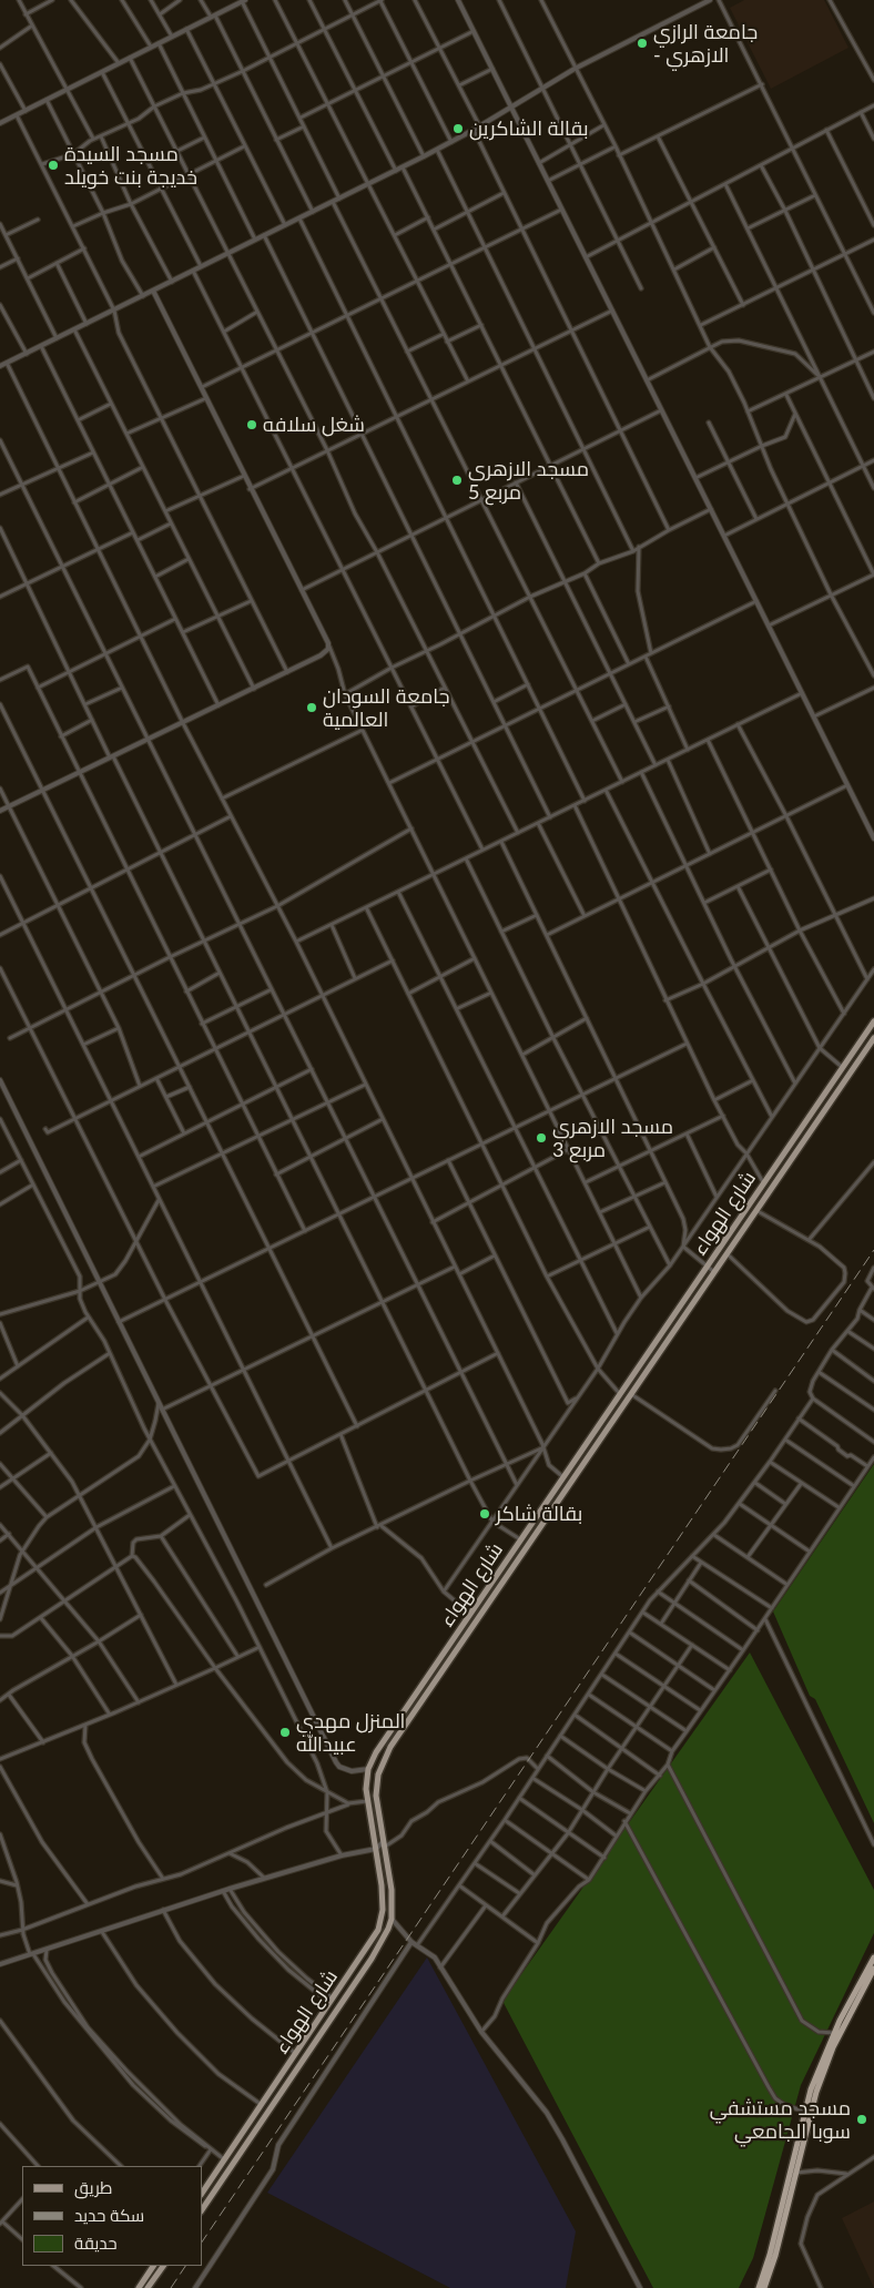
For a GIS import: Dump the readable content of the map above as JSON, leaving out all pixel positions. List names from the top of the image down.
{
  "streets": {
    "main road": ["شارع الهواء"]
  },
  "places": [
    "جامعة الرازي - الازهري",
    "بقالة الشاكرين",
    "مسجد السيدة خديجة بنت خويلد",
    "شغل سلافه",
    "مسجد الازهري مربع 5",
    "جامعة السودان العالمية",
    "مسجد الازهري مربع 3",
    "بقالة شاكر",
    "المنزل مهدي عبيدالله",
    "مسجد مستشفي سوبا الجامعي"
  ],
  "legend": ["طريق", "سكة حديد", "حديقة"]
}
